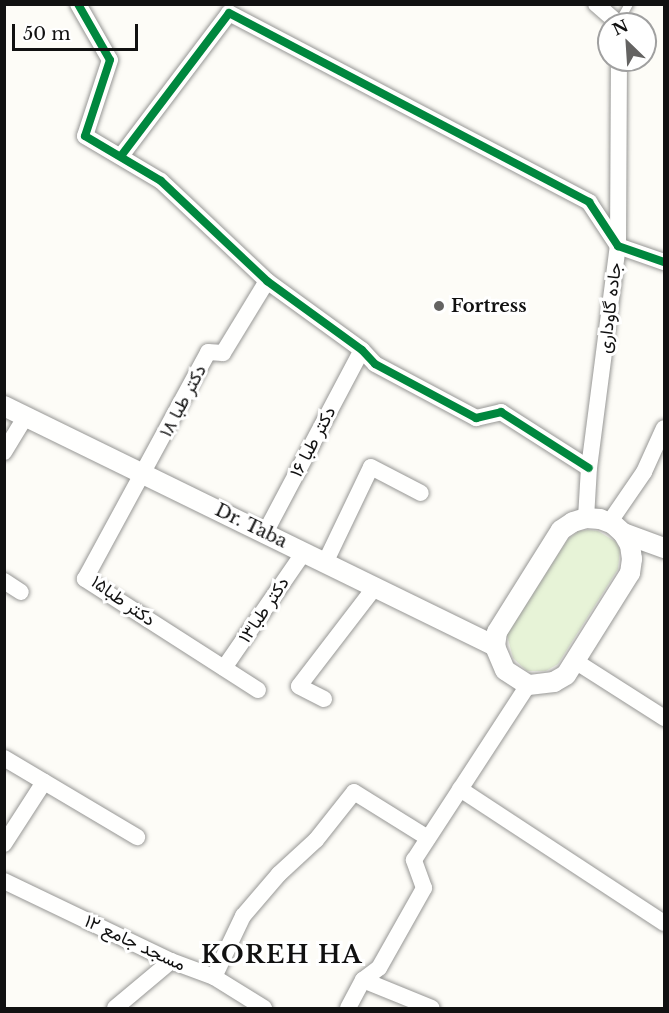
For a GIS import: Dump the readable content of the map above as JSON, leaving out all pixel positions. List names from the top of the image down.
{
  "streets": {
    "street": [
      "جاده گاوداری",
      "دکتر طبا ۱۸",
      "دکتر طبا ۱۶",
      "Dr. Taba",
      "دکتر طبا۱۵",
      "دکتر طبا۱۳",
      "مسجد جامع ۱۲"
    ]
  },
  "crossings": [
    ["دکتر طبا ۱۸", "Dr. Taba"],
    ["دکتر طبا ۱۸", "دکتر طبا۱۵"],
    ["دکتر طبا ۱۶", "Dr. Taba"],
    ["Dr. Taba", "دکتر طبا۱۵"],
    ["Dr. Taba", "دکتر طبا۱۳"],
    ["دکتر طبا۱۵", "دکتر طبا۱۳"]
  ],
  "districts": ["KOREH HA"],
  "places": ["Fortress"],
  "scale_bar": "50 m",
  "north": "top left"
}
